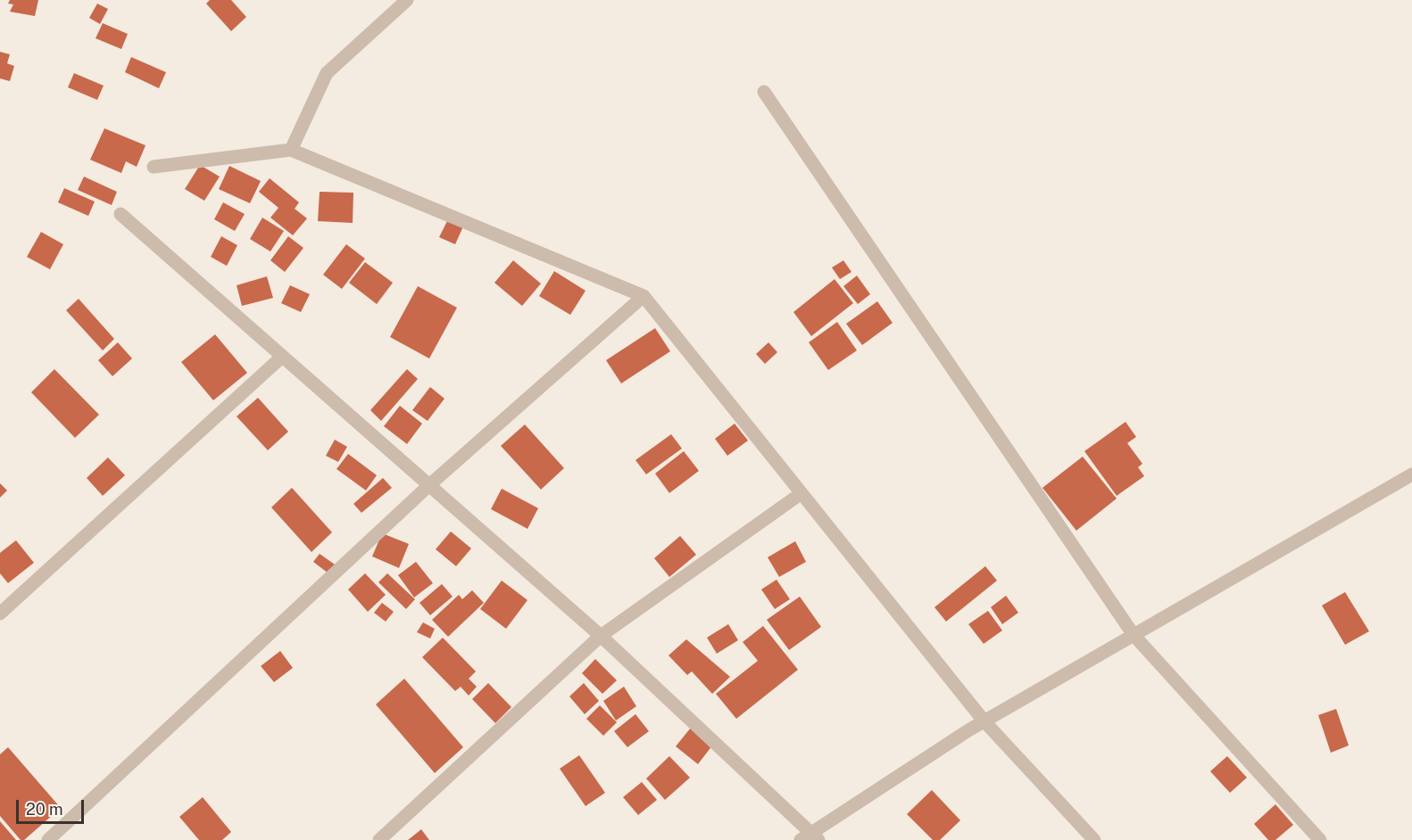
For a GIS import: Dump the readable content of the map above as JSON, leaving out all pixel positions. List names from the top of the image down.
{
  "scale_bar": "20 m"
}
